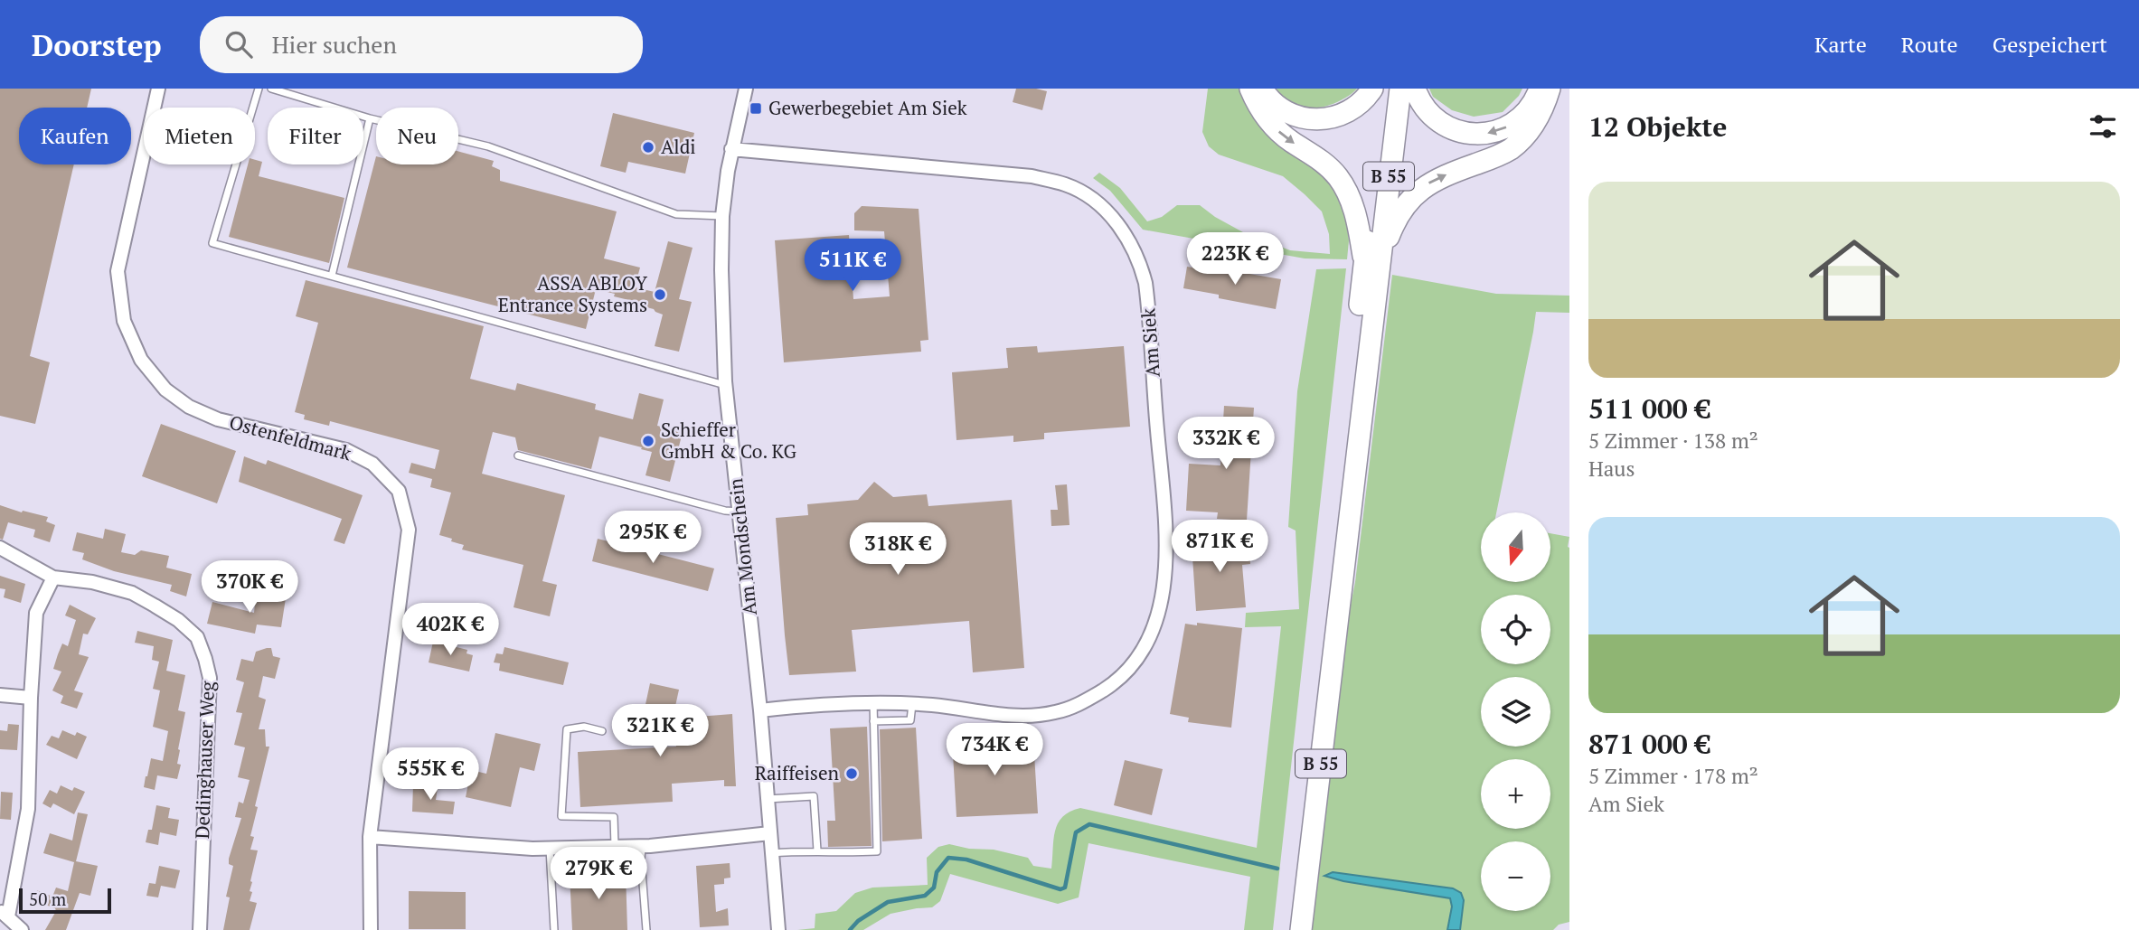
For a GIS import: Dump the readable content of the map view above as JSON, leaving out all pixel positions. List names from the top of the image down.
{
  "streets": {
    "highway": ["B 55"],
    "street": [
      "Am Siek",
      "Ostenfeldmark",
      "Am Mondschein",
      "Dedinghauser Weg"
    ]
  },
  "crossings": [
    ["Am Siek", "Am Mondschein"]
  ],
  "places": {
    "transit": ["Gewerbegebiet Am Siek"],
    "other": [
      "Aldi",
      "ASSA ABLOY Entrance Systems",
      "Schieffer GmbH & Co. KG",
      "Raiffeisen"
    ]
  },
  "scale_bar": "50 m",
  "north": "bottom",
  "page": {
    "header": "Doorstep",
    "search": "Hier suchen",
    "nav": ["Karte", "Route", "Gespeichert"],
    "heading": "12 Objekte",
    "chip": [
      "Kaufen",
      "Mieten",
      "Filter",
      "Neu"
    ],
    "list": [
      {
        "name": "511 000 €",
        "note": "5 Zimmer · 138 m² · Haus"
      },
      {
        "name": "871 000 €",
        "note": "5 Zimmer · 178 m² · Am Siek"
      }
    ],
    "price": [
      "223K €",
      "511K €",
      "332K €",
      "295K €",
      "871K €",
      "318K €",
      "370K €",
      "402K €",
      "321K €",
      "734K €",
      "555K €",
      "279K €"
    ],
    "map_buttons": ["+", "−"],
    "scale": "50 m"
  }
}
